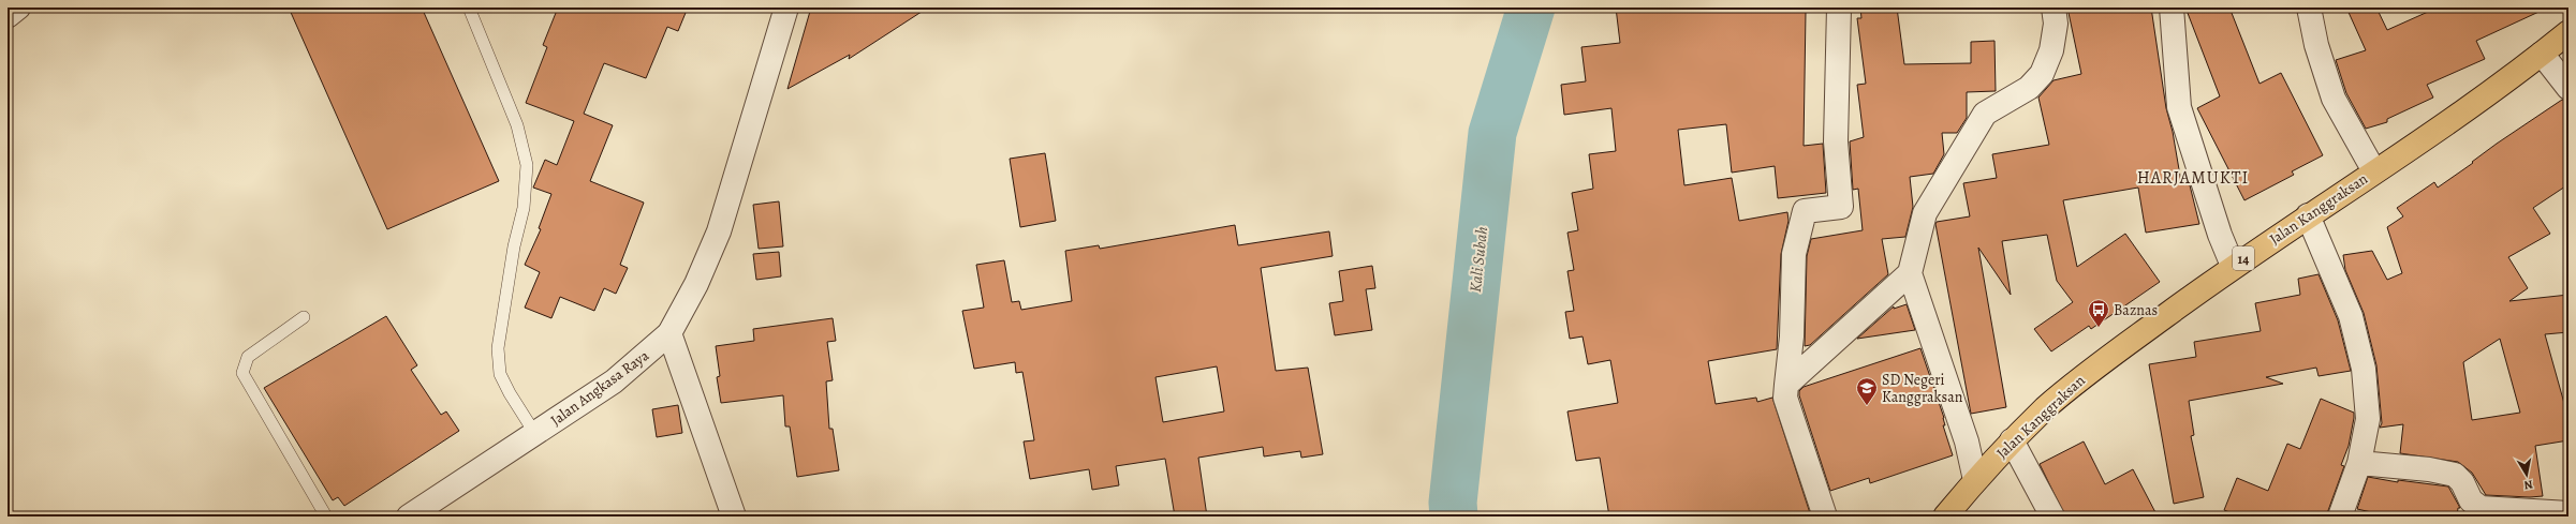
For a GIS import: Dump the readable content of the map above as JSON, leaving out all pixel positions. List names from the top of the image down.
{
  "streets": {
    "highway": ["Jalan Kanggraksan", "14"],
    "street": ["Jalan Angkasa Raya"]
  },
  "districts": ["HARJAMUKTI"],
  "water": ["Kali Subah"],
  "places": {
    "bus stop": ["Baznas"],
    "school or university": ["SD Negeri Kanggraksan"]
  },
  "north": "bottom"
}
